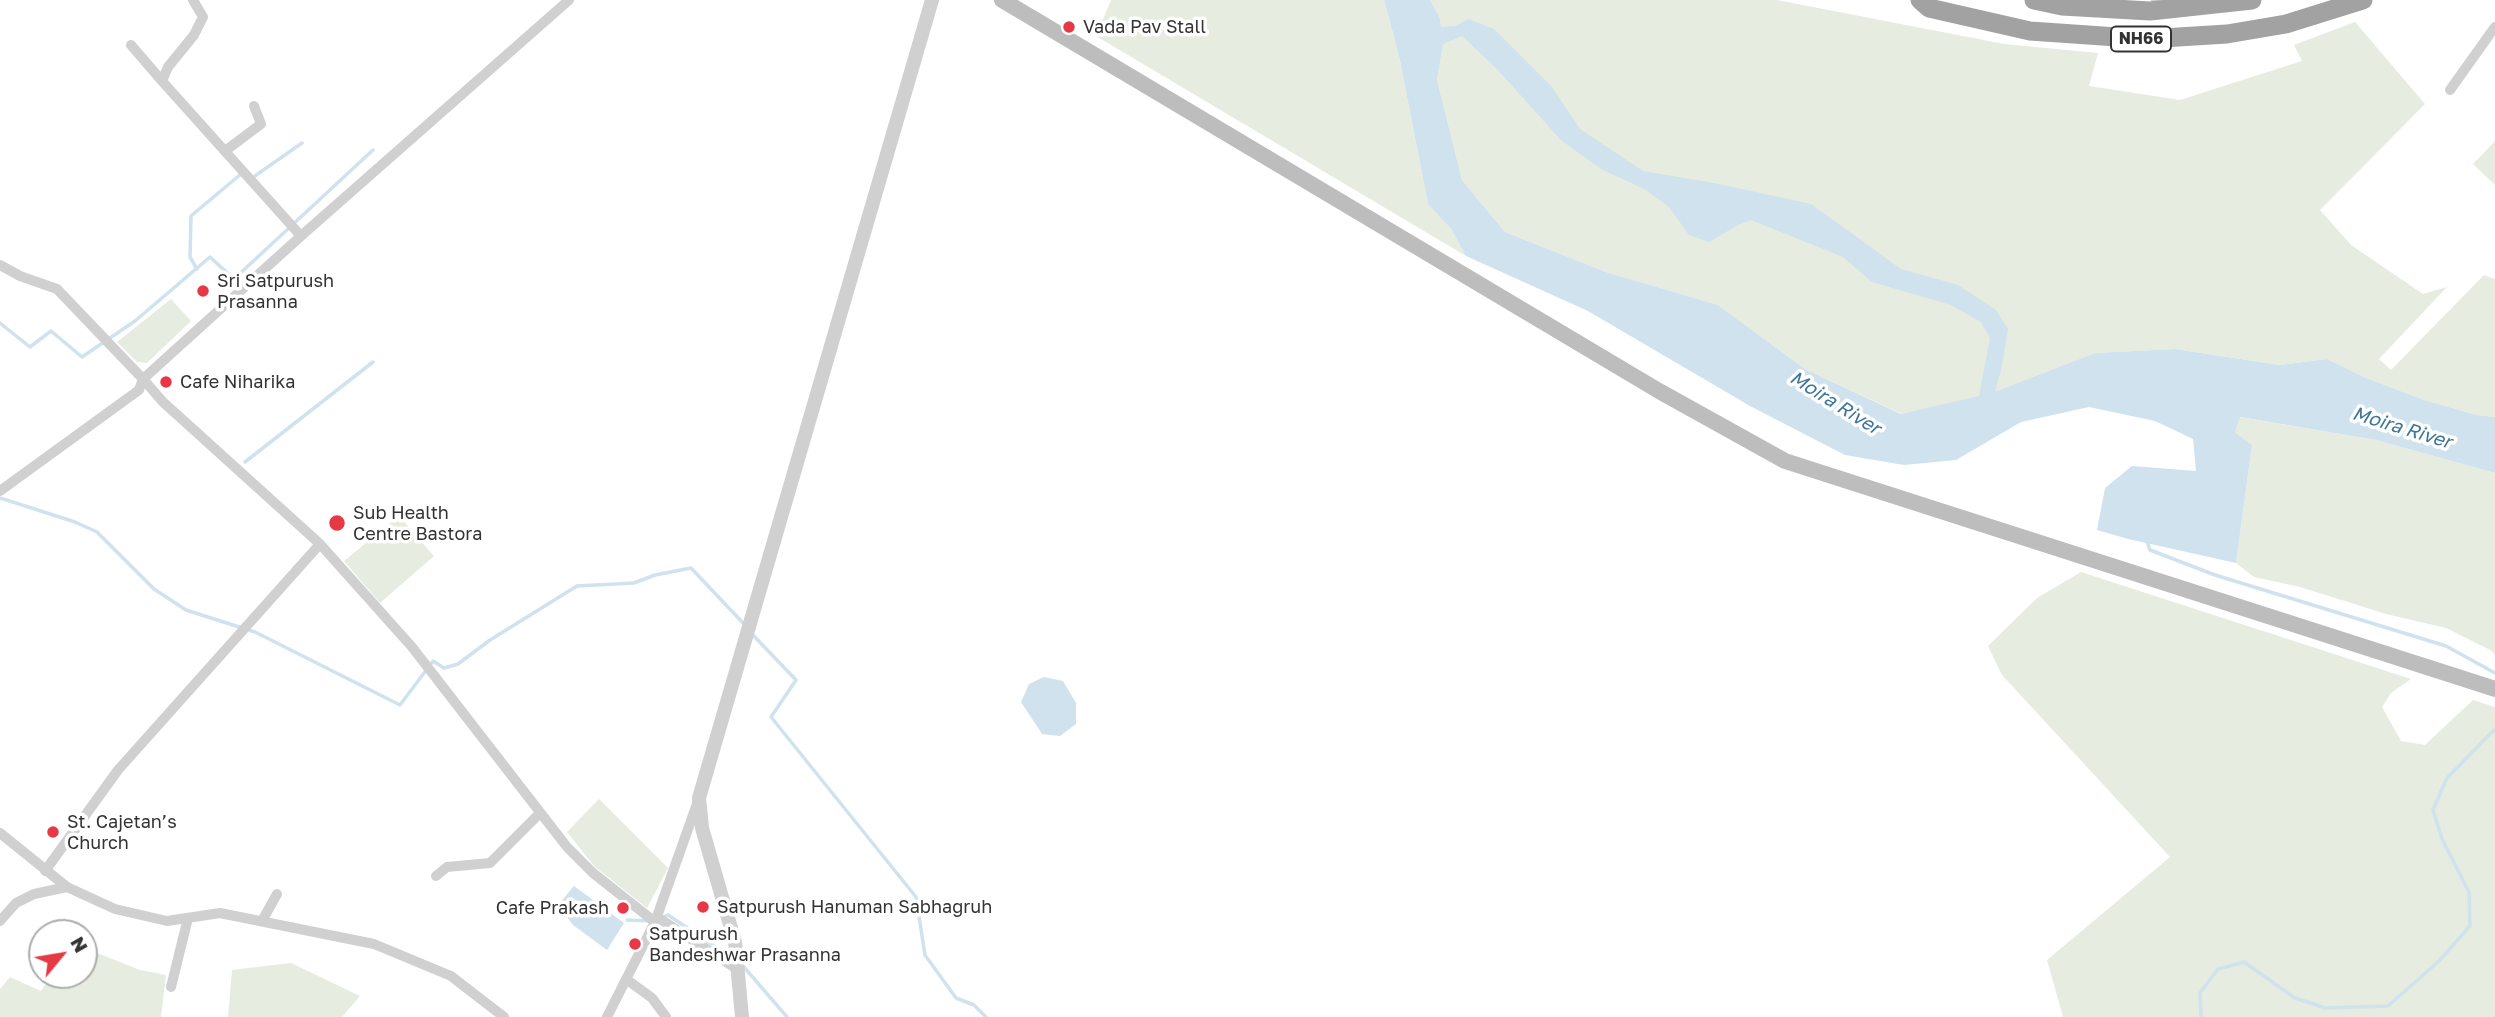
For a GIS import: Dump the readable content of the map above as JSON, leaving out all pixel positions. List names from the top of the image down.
{
  "streets": {
    "highway": ["NH66"]
  },
  "water": ["Moira River"],
  "places": [
    "Vada Pav Stall",
    "Sri Satpurush Prasanna",
    "Cafe Niharika",
    "Sub Health Centre Bastora",
    "St. Cajetan’s Church",
    "Satpurush Hanuman Sabhagruh",
    "Cafe Prakash",
    "Satpurush Bandeshwar Prasanna"
  ],
  "north": "top right"
}
